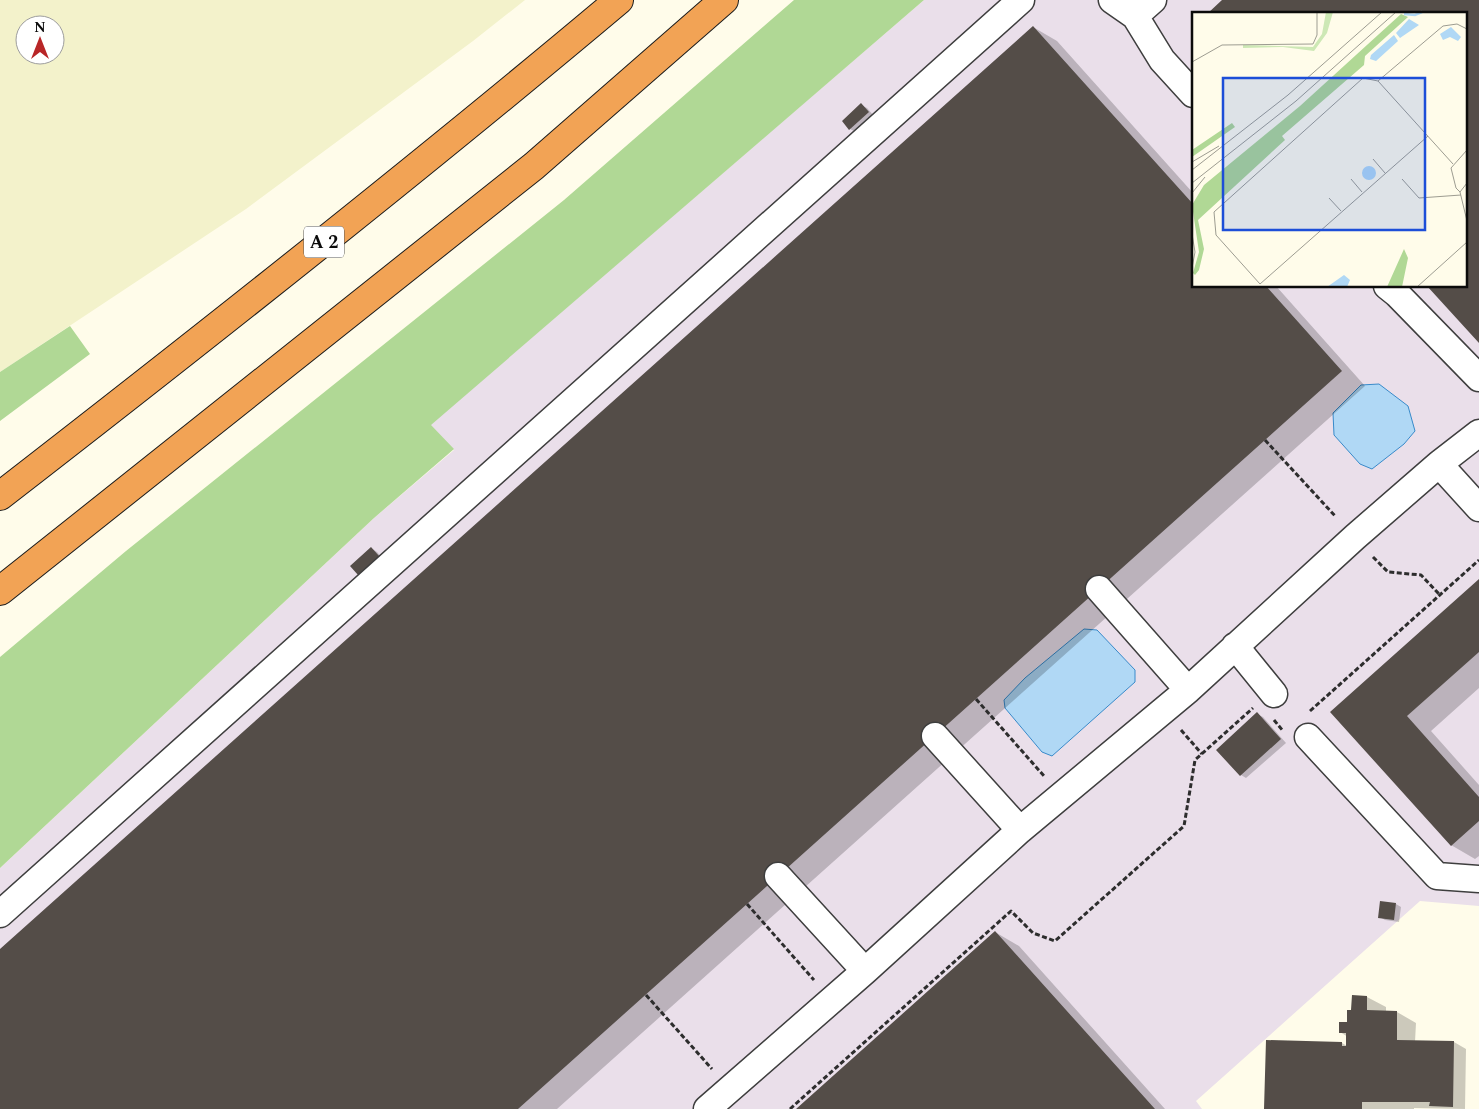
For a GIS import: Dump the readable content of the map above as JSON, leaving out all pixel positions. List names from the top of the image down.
{
  "streets": {
    "highway": ["A 2"]
  },
  "north": "top"
}
